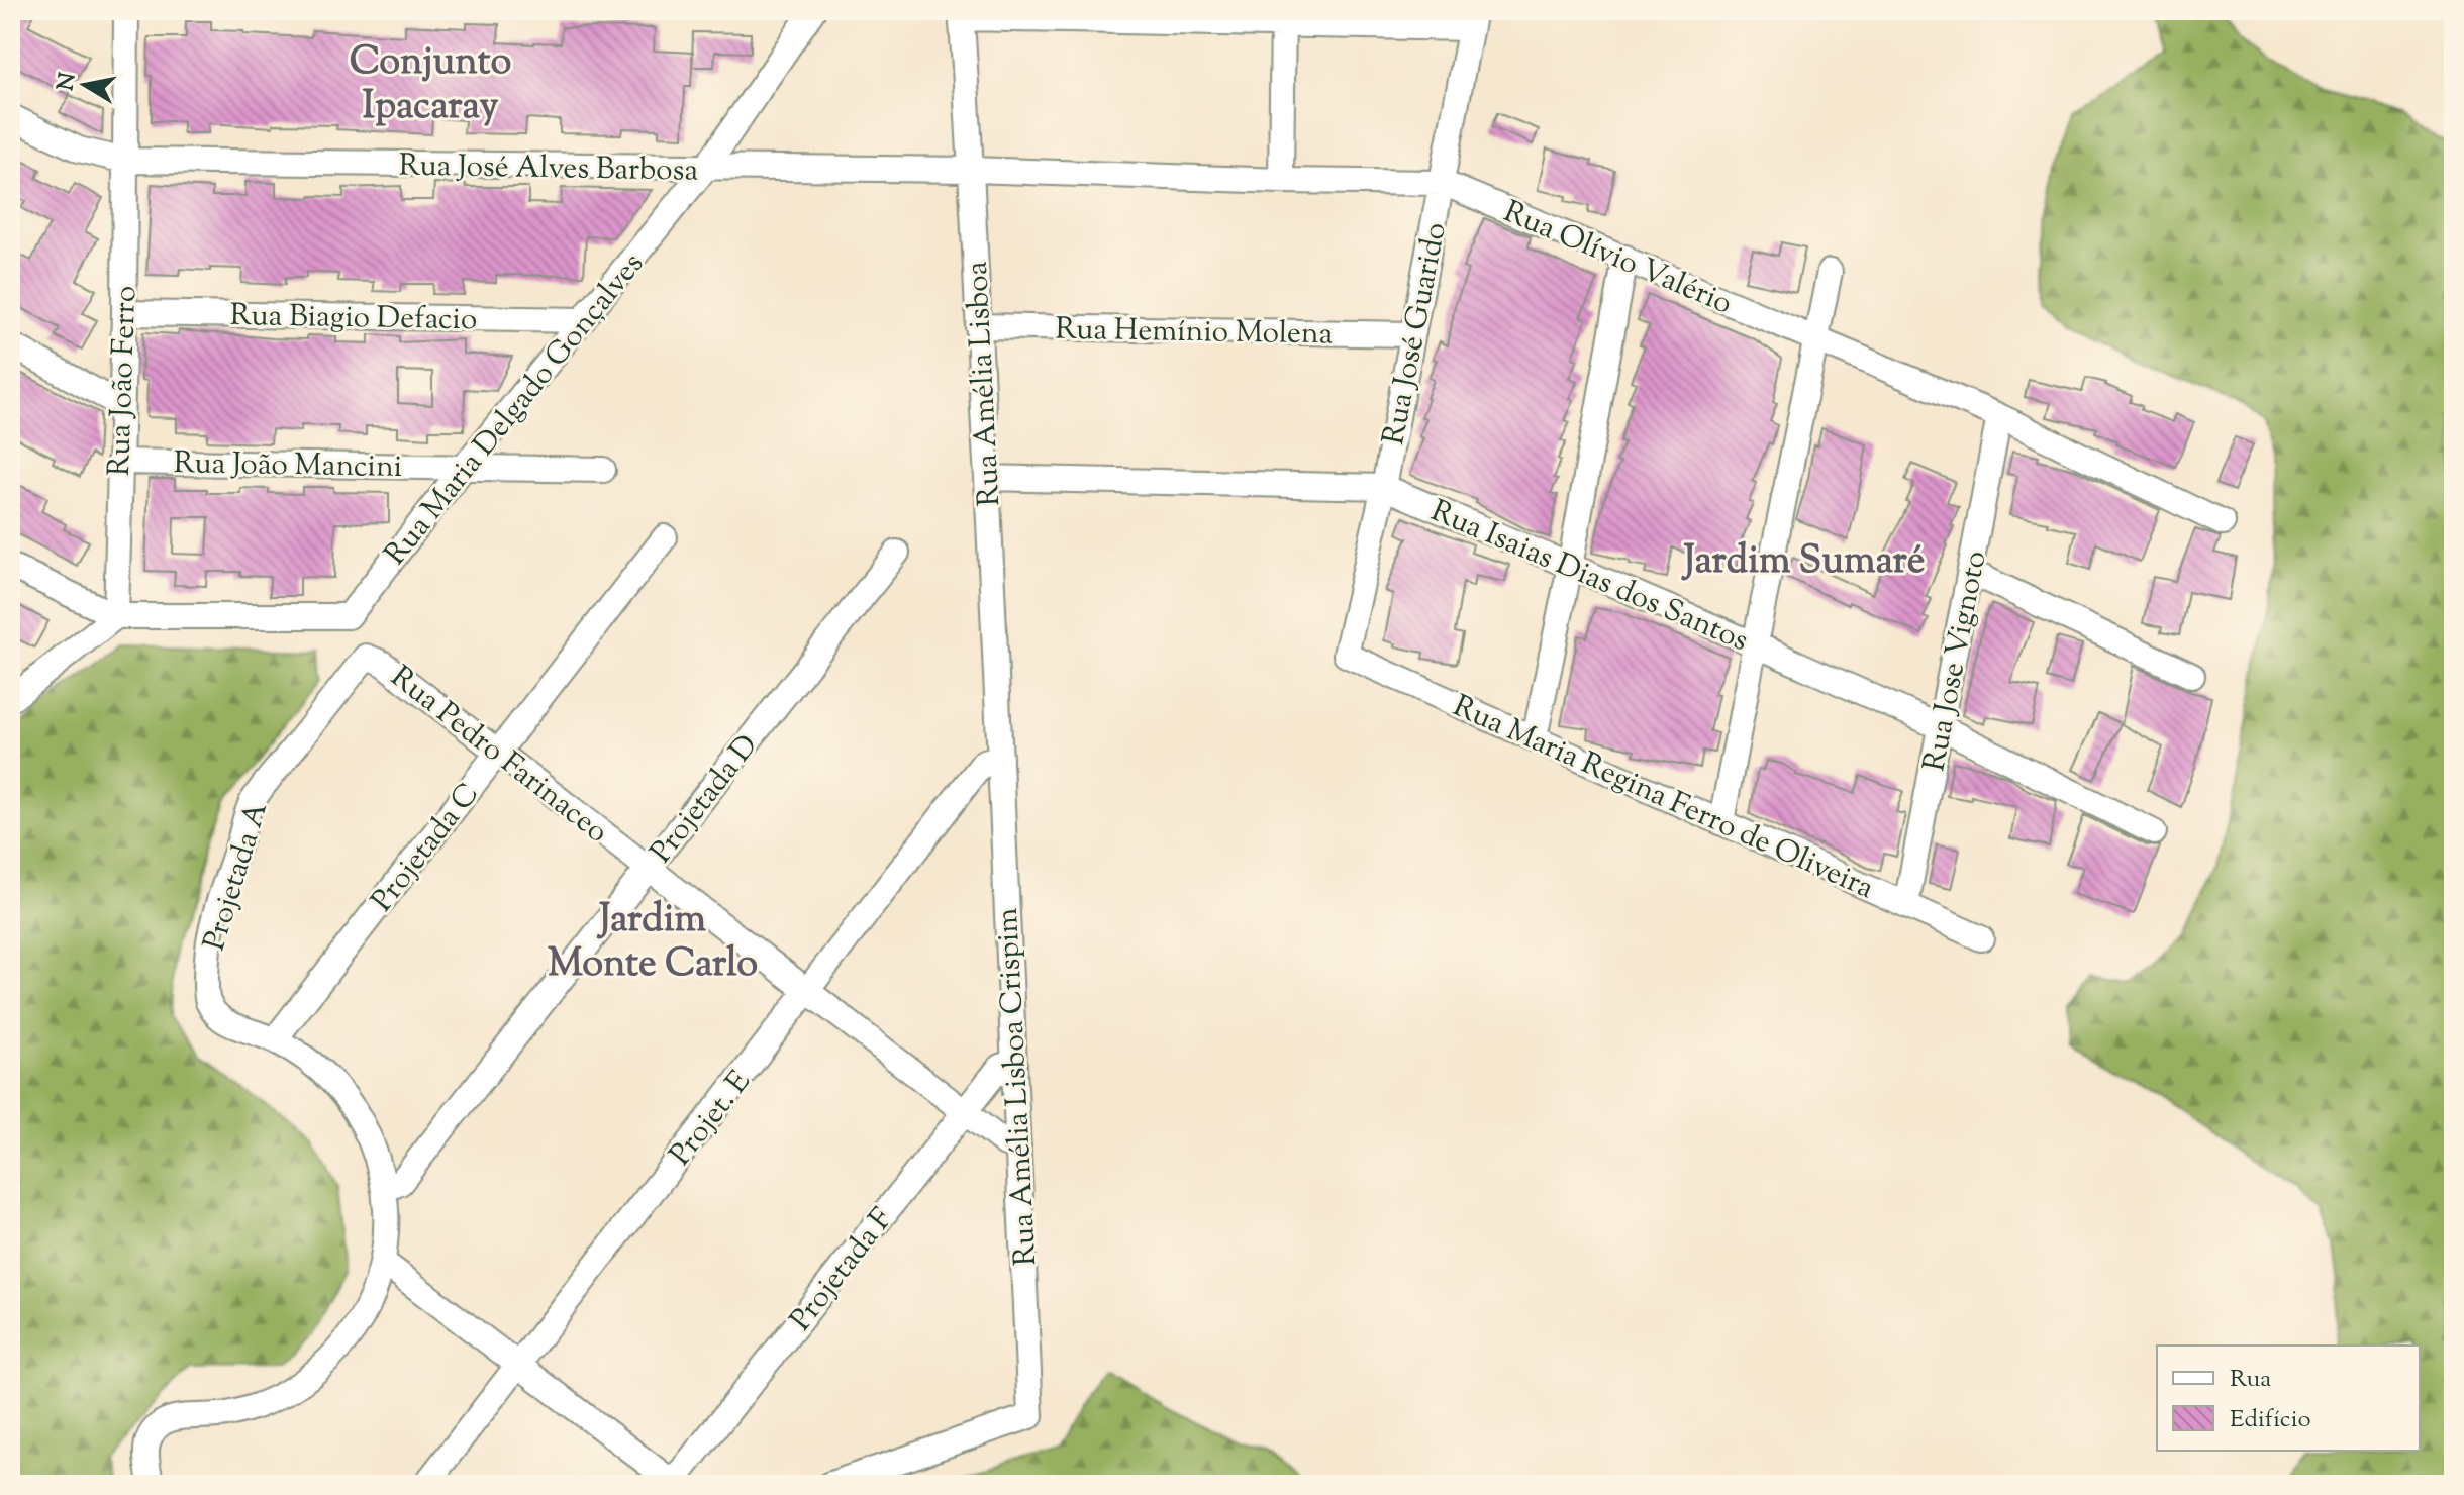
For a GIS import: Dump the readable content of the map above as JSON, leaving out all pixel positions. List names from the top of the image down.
{
  "streets": {
    "street": [
      "Rua José Alves Barbosa",
      "Rua Olívio Valério",
      "Rua Biagio Defacio",
      "Rua Hemínio Molena",
      "Rua José Guarido",
      "Rua João Ferro",
      "Rua Amélia Lisboa",
      "Rua Maria Delgado Gonçalves",
      "Rua João Mancini",
      "Rua Isaias Dias dos Santos",
      "Rua Jose Vignoto",
      "Rua Pedro Farinaceo",
      "Rua Maria Regina Ferro de Oliveira",
      "Projetada D",
      "Projetada C",
      "Projetada A",
      "Rua Amélia Lisboa Crispim",
      "Projet. E",
      "Projetada F"
    ]
  },
  "crossings": [
    ["Rua José Alves Barbosa", "Rua Olívio Valério"],
    ["Rua José Alves Barbosa", "Rua João Ferro"],
    ["Rua José Alves Barbosa", "Rua Amélia Lisboa"],
    ["Rua José Alves Barbosa", "Rua Maria Delgado Gonçalves"],
    ["Rua Olívio Valério", "Rua José Guarido"],
    ["Rua Olívio Valério", "Rua Amélia Lisboa"],
    ["Rua Olívio Valério", "Rua Jose Vignoto"],
    ["Rua Biagio Defacio", "Rua João Ferro"],
    ["Rua Biagio Defacio", "Rua Maria Delgado Gonçalves"],
    ["Rua Hemínio Molena", "Rua José Guarido"],
    ["Rua Hemínio Molena", "Rua Amélia Lisboa"],
    ["Rua José Guarido", "Rua Isaias Dias dos Santos"],
    ["Rua José Guarido", "Rua Maria Regina Ferro de Oliveira"],
    ["Rua João Ferro", "Rua Maria Delgado Gonçalves"],
    ["Rua João Ferro", "Rua João Mancini"],
    ["Rua Amélia Lisboa", "Rua Isaias Dias dos Santos"],
    ["Rua Amélia Lisboa", "Rua Amélia Lisboa Crispim"],
    ["Rua Amélia Lisboa", "Projet. E"],
    ["Rua Maria Delgado Gonçalves", "Rua João Mancini"],
    ["Rua Isaias Dias dos Santos", "Rua Jose Vignoto"],
    ["Rua Jose Vignoto", "Rua Maria Regina Ferro de Oliveira"],
    ["Rua Pedro Farinaceo", "Projetada D"],
    ["Rua Pedro Farinaceo", "Projetada C"],
    ["Rua Pedro Farinaceo", "Projetada A"],
    ["Rua Pedro Farinaceo", "Rua Amélia Lisboa Crispim"],
    ["Rua Pedro Farinaceo", "Projet. E"],
    ["Rua Pedro Farinaceo", "Projetada F"],
    ["Projetada D", "Projetada A"],
    ["Projetada C", "Projetada A"],
    ["Rua Amélia Lisboa Crispim", "Projet. E"],
    ["Rua Amélia Lisboa Crispim", "Projetada F"]
  ],
  "districts": ["Conjunto Ipacaray", "Jardim Sumaré", "Jardim Monte Carlo"],
  "legend": ["Rua", "Edifício"],
  "north": "left"
}
